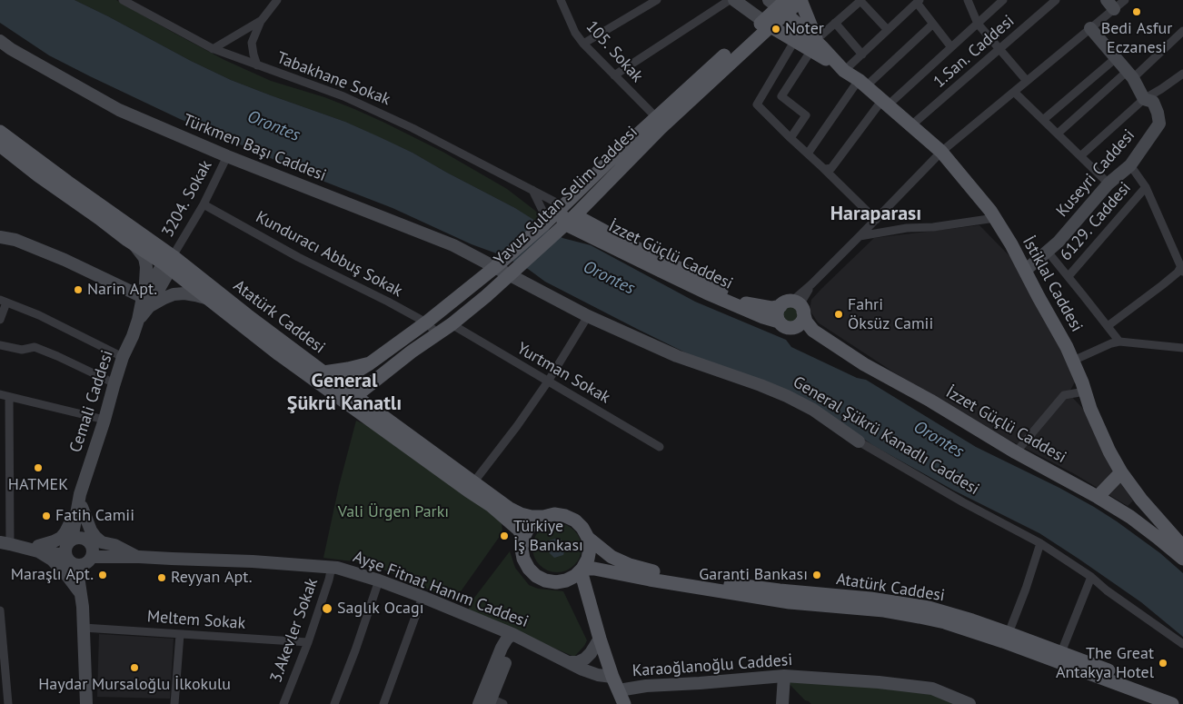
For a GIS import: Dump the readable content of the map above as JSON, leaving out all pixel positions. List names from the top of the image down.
{
  "streets": {
    "main road": [
      "Yavuz Sultan Selim Caddesi",
      "İzzet Güçlü Caddesi",
      "İstiklal Caddesi",
      "Atatürk Caddesi"
    ],
    "street": [
      "105. Sokak",
      "1.San. Caddesi",
      "Tabakhane Sokak",
      "Türkmen Başı Caddesi",
      "Kuseyri Caddesi",
      "3204. Sokak",
      "6129. Caddesi",
      "Kunduracı Abbuş Sokak",
      "Yurtman Sokak",
      "Cemali Caddesi",
      "General Şükrü Kanadlı Caddesi",
      "Ayşe Fitnat Hanım Caddesi",
      "Meltem Sokak",
      "3.Akevler Sokak",
      "Karaoğlanoğlu Caddesi"
    ]
  },
  "crossings": [
    ["105. Sokak", "Yavuz Sultan Selim Caddesi"],
    ["1.San. Caddesi", "İstiklal Caddesi"],
    ["Tabakhane Sokak", "Yavuz Sultan Selim Caddesi"],
    ["Türkmen Başı Caddesi", "Yavuz Sultan Selim Caddesi"],
    ["Türkmen Başı Caddesi", "3204. Sokak"],
    ["Türkmen Başı Caddesi", "General Şükrü Kanadlı Caddesi"],
    ["Kuseyri Caddesi", "İstiklal Caddesi"],
    ["Yavuz Sultan Selim Caddesi", "Kunduracı Abbuş Sokak"],
    ["Yavuz Sultan Selim Caddesi", "İzzet Güçlü Caddesi"],
    ["Yavuz Sultan Selim Caddesi", "İstiklal Caddesi"],
    ["Yavuz Sultan Selim Caddesi", "Atatürk Caddesi"],
    ["Yavuz Sultan Selim Caddesi", "Yurtman Sokak"],
    ["Yavuz Sultan Selim Caddesi", "General Şükrü Kanadlı Caddesi"],
    ["3204. Sokak", "Kunduracı Abbuş Sokak"],
    ["3204. Sokak", "Atatürk Caddesi"],
    ["3204. Sokak", "Cemali Caddesi"],
    ["Atatürk Caddesi", "Cemali Caddesi"],
    ["Cemali Caddesi", "Ayşe Fitnat Hanım Caddesi"],
    ["Cemali Caddesi", "Meltem Sokak"],
    ["Ayşe Fitnat Hanım Caddesi", "3.Akevler Sokak"],
    ["Meltem Sokak", "3.Akevler Sokak"]
  ],
  "districts": ["Haraparası", "General Şükrü Kanatlı"],
  "water": ["Orontes"],
  "parks": ["Vali Ürgen Parkı"],
  "places": [
    "Bedi Asfur Eczanesi",
    "Noter",
    "Narin Apt.",
    "Fahri Öksüz Camii",
    "HATMEK",
    "Fatih Camii",
    "Türkiye İş Bankası",
    "Maraşlı Apt.",
    "Garanti Bankası",
    "Reyyan Apt.",
    "Saglık Ocagı",
    "The Great Antakya Hotel",
    "Haydar Mursaloğlu İlkokulu"
  ]
}
